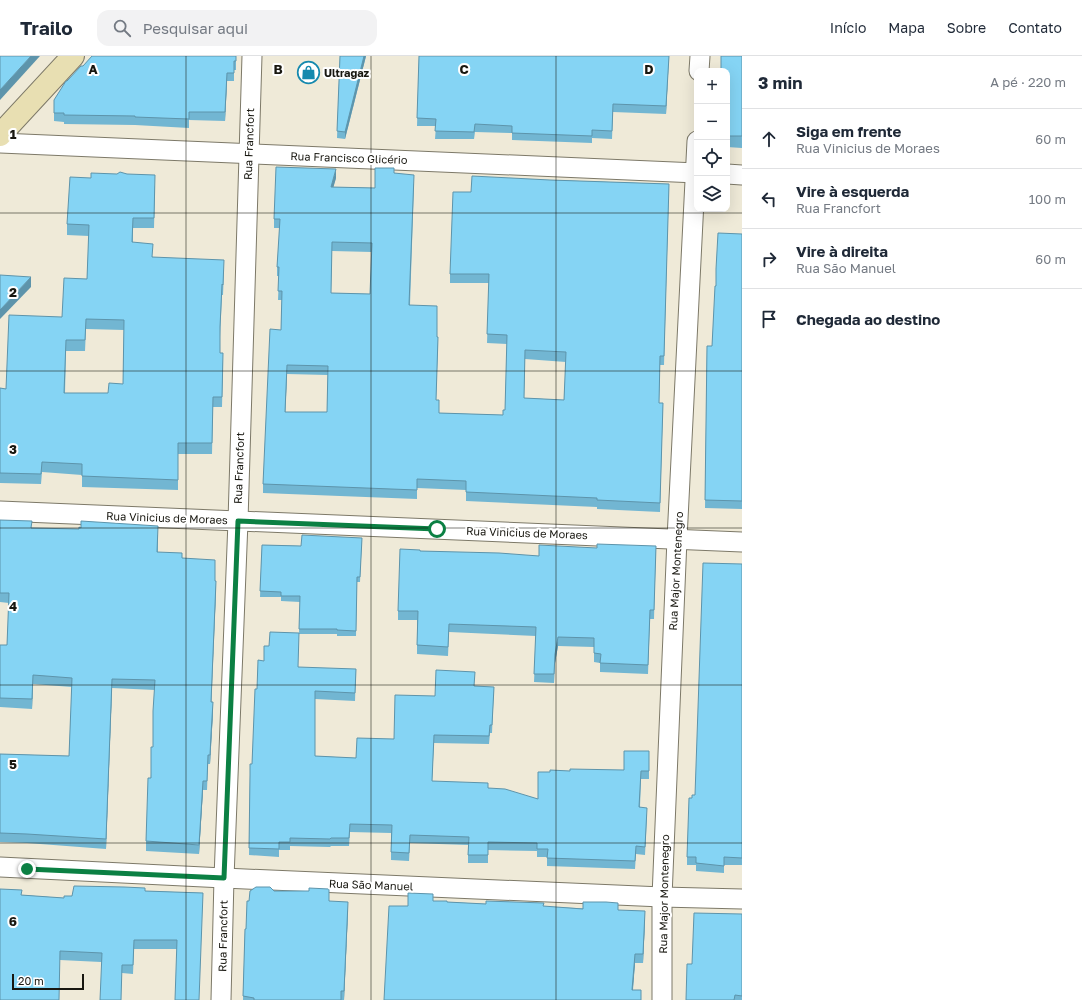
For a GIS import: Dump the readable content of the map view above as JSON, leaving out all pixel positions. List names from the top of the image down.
{
  "streets": {
    "street": [
      "Rua Francfort",
      "Rua Francisco Glicério",
      "Rua Vinicius de Moraes",
      "Rua Major Montenegro",
      "Rua São Manuel"
    ]
  },
  "crossings": [
    ["Rua Francfort", "Rua Francisco Glicério"],
    ["Rua Francfort", "Rua Vinicius de Moraes"],
    ["Rua Francfort", "Rua São Manuel"],
    ["Rua Vinicius de Moraes", "Rua Major Montenegro"],
    ["Rua Major Montenegro", "Rua São Manuel"]
  ],
  "places": {
    "shop": ["Ultragaz"]
  },
  "scale_bar": "20 m",
  "page": {
    "header": "Trailo",
    "search": "Pesquisar aqui",
    "nav": [
      "Início",
      "Mapa",
      "Sobre",
      "Contato"
    ],
    "heading": ["3 min", "A pé · 220 m"],
    "map_buttons": ["+", "−"],
    "list": [
      ["Siga em frente", "Rua Vinicius de Moraes", "60 m"],
      ["Vire à esquerda", "Rua Francfort", "100 m"],
      ["Vire à direita", "Rua São Manuel", "60 m"],
      "Chegada ao destino"
    ],
    "scale": "20 m"
  },
  "grid": {
    "columns": [
      "A",
      "B",
      "C",
      "D"
    ],
    "rows": [
      "1",
      "2",
      "3",
      "4",
      "5",
      "6"
    ]
  }
}
